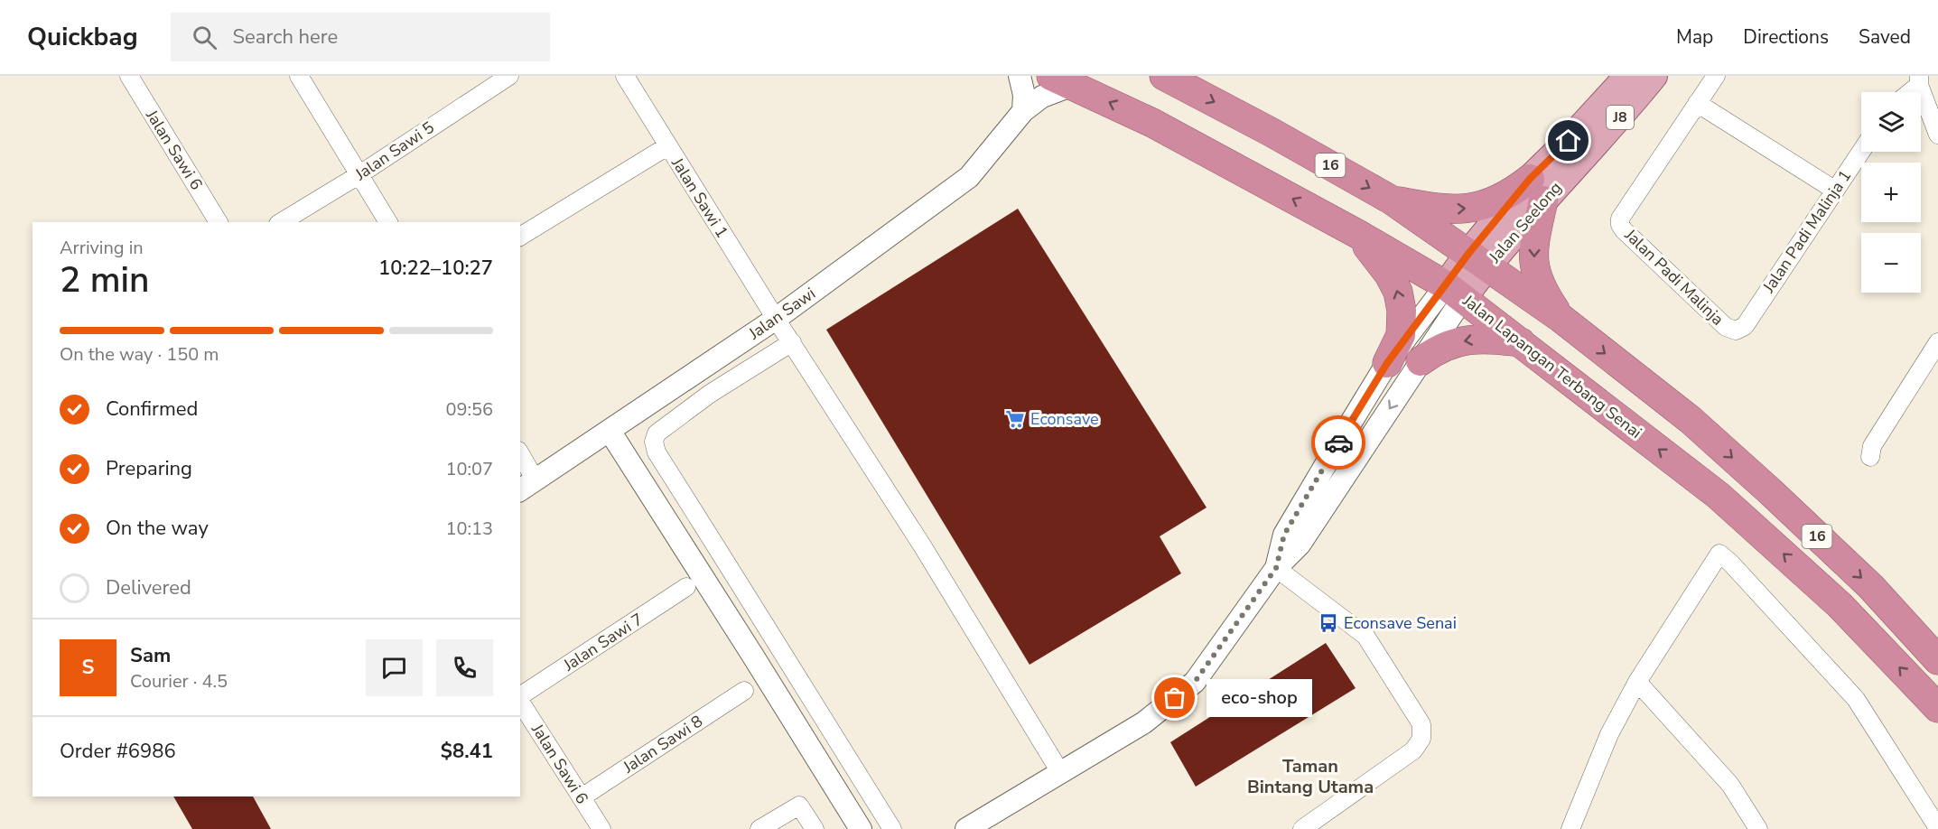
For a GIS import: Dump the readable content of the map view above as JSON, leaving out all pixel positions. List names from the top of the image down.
{
  "streets": {
    "highway": ["16", "Jalan Lapangan Terbang Senai"],
    "main road": ["J8", "Jalan Seelong"],
    "street": [
      "Jalan Sawi 6",
      "Jalan Sawi 5",
      "Jalan Sawi 1",
      "Jalan Padi Malinja 1",
      "Jalan Padi Malinja",
      "Jalan Sawi",
      "Jalan Sawi 7",
      "Jalan Sawi 8"
    ]
  },
  "crossings": [
    ["Jalan Sawi 6", "Jalan Sawi 8"],
    ["16", "Jalan Seelong"],
    ["Jalan Sawi 1", "Jalan Sawi"],
    ["Jalan Seelong", "Jalan Lapangan Terbang Senai"],
    ["Jalan Padi Malinja 1", "Jalan Padi Malinja"],
    ["Jalan Sawi", "Jalan Lapangan Terbang Senai"]
  ],
  "districts": ["Taman Bintang Utama"],
  "places": {
    "supermarket": ["Econsave"],
    "bus stop": ["Econsave Senai"],
    "other": ["eco-shop"]
  },
  "page": {
    "header": "Quickbag",
    "search": "Search here",
    "nav": ["Map", "Directions", "Saved"],
    "map_buttons": ["+", "−"],
    "heading": ["2 min", "Arriving in", "10:22–10:27"],
    "panel": [
      "Sam",
      "Courier · 4.5",
      "Order #6986",
      "$8.41"
    ],
    "bar": "On the way · 150 m",
    "list": [
      ["Confirmed", "09:56"],
      ["Preparing", "10:07"],
      ["On the way", "10:13"],
      "Delivered"
    ],
    "round": "S",
    "bubble": "eco-shop"
  }
}
